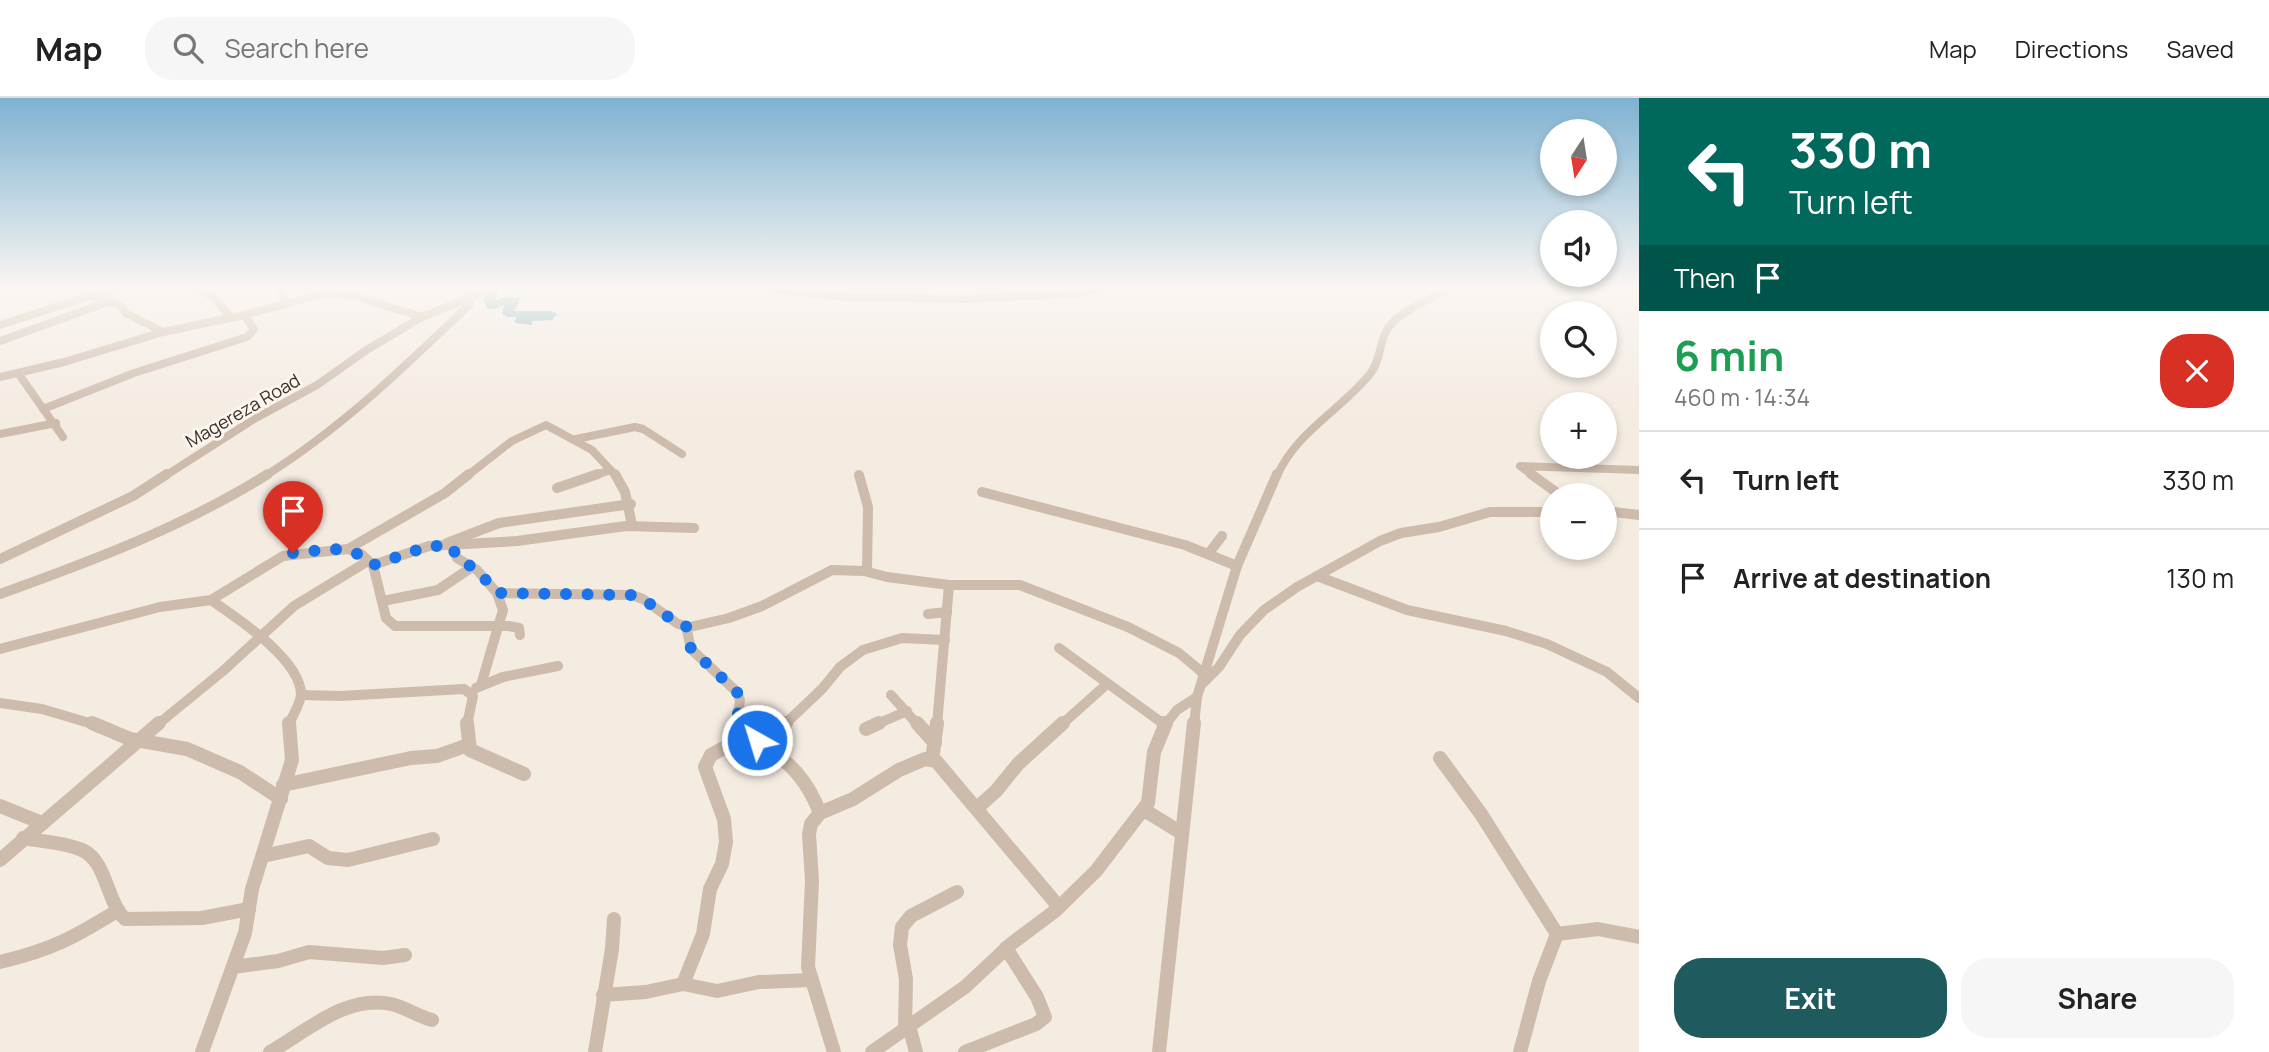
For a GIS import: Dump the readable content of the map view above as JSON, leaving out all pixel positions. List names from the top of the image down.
{
  "streets": {
    "street": ["Magereza Road"]
  },
  "north": "bottom",
  "page": {
    "header": "Map",
    "search": "Search here",
    "nav": ["Map", "Directions", "Saved"],
    "turn": ["330 m", "Turn left"],
    "map_buttons": ["+", "−"],
    "then": "Then",
    "heading": ["6 min", "460 m · 14:34"],
    "list": [
      {
        "name": "Turn left",
        "value": "330 m"
      },
      {
        "name": "Arrive at destination",
        "value": "130 m"
      }
    ],
    "buttons": ["Exit", "Share"]
  }
}
